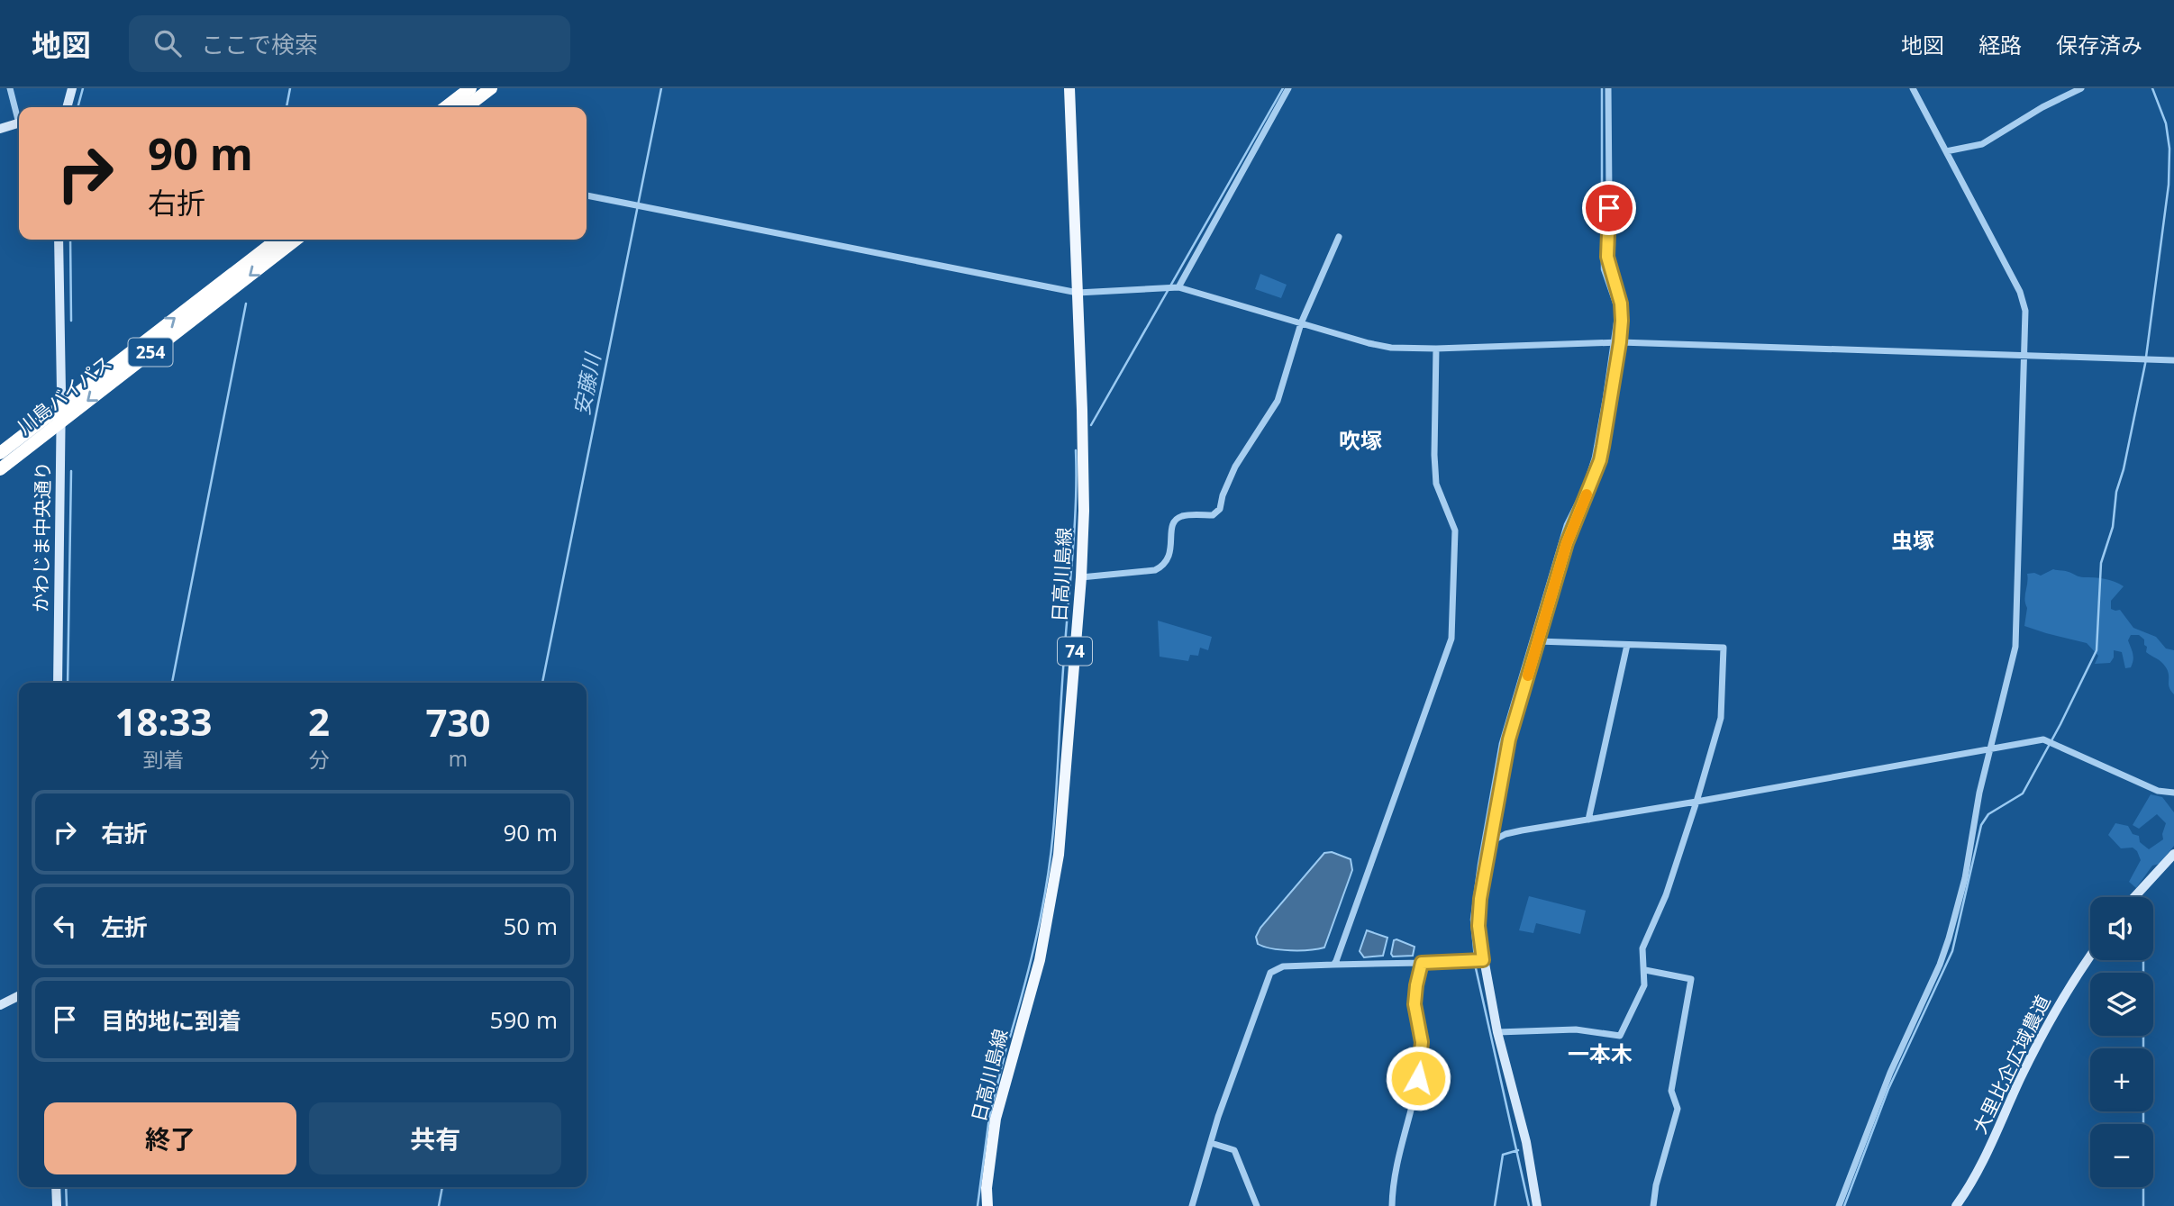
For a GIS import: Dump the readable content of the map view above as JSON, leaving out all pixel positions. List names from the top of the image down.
{
  "streets": {
    "highway": ["254", "川島バイパス"],
    "main road": ["日高川島線", "74"],
    "street": ["かわじま中央通り", "大里比企広域農道"]
  },
  "crossings": [
    ["川島バイパス", "かわじま中央通り"]
  ],
  "districts": ["吹塚", "虫塚", "一本木"],
  "water": ["安藤川"],
  "page": {
    "header": "地図",
    "search": "ここで検索",
    "nav": ["地図", "経路", "保存済み"],
    "turn": ["90 m", "右折"],
    "eta": [
      "18:33",
      "到着",
      "2",
      "分",
      "730",
      "m"
    ],
    "list": [
      {
        "name": "右折",
        "value": "90 m"
      },
      {
        "name": "左折",
        "value": "50 m"
      },
      {
        "name": "目的地に到着",
        "value": "590 m"
      }
    ],
    "map_buttons": ["+", "−"],
    "buttons": ["終了", "共有"]
  }
}
